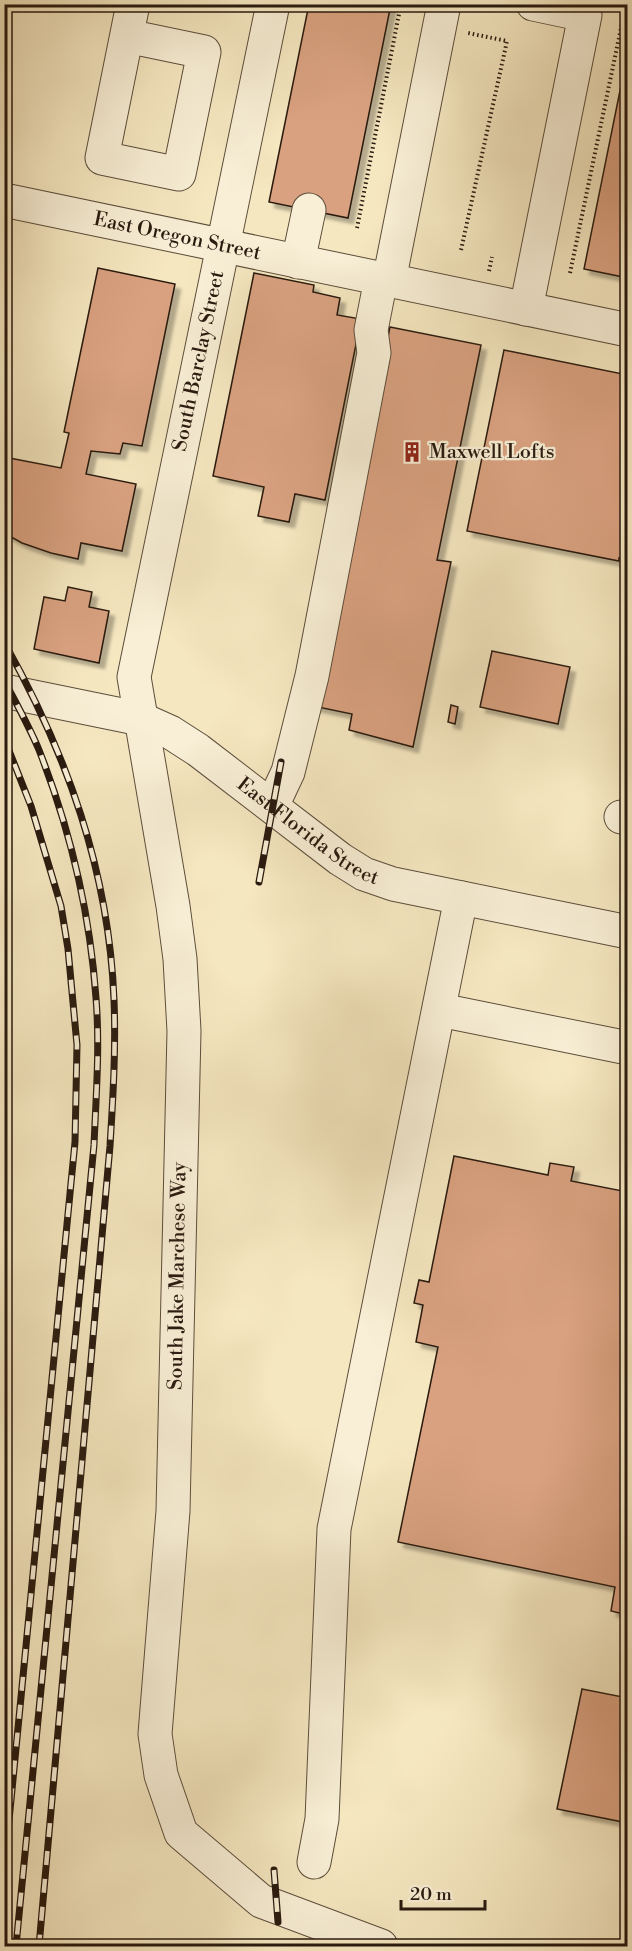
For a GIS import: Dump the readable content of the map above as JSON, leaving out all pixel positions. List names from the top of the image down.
{
  "streets": {
    "street": [
      "East Oregon Street",
      "South Barclay Street",
      "East Florida Street",
      "South Jake Marchese Way"
    ]
  },
  "crossings": [
    ["East Oregon Street", "South Barclay Street"],
    ["South Barclay Street", "East Florida Street"],
    ["South Barclay Street", "South Jake Marchese Way"],
    ["East Florida Street", "South Jake Marchese Way"]
  ],
  "places": {
    "building": ["Maxwell Lofts"]
  },
  "scale_bar": "20 m"
}
